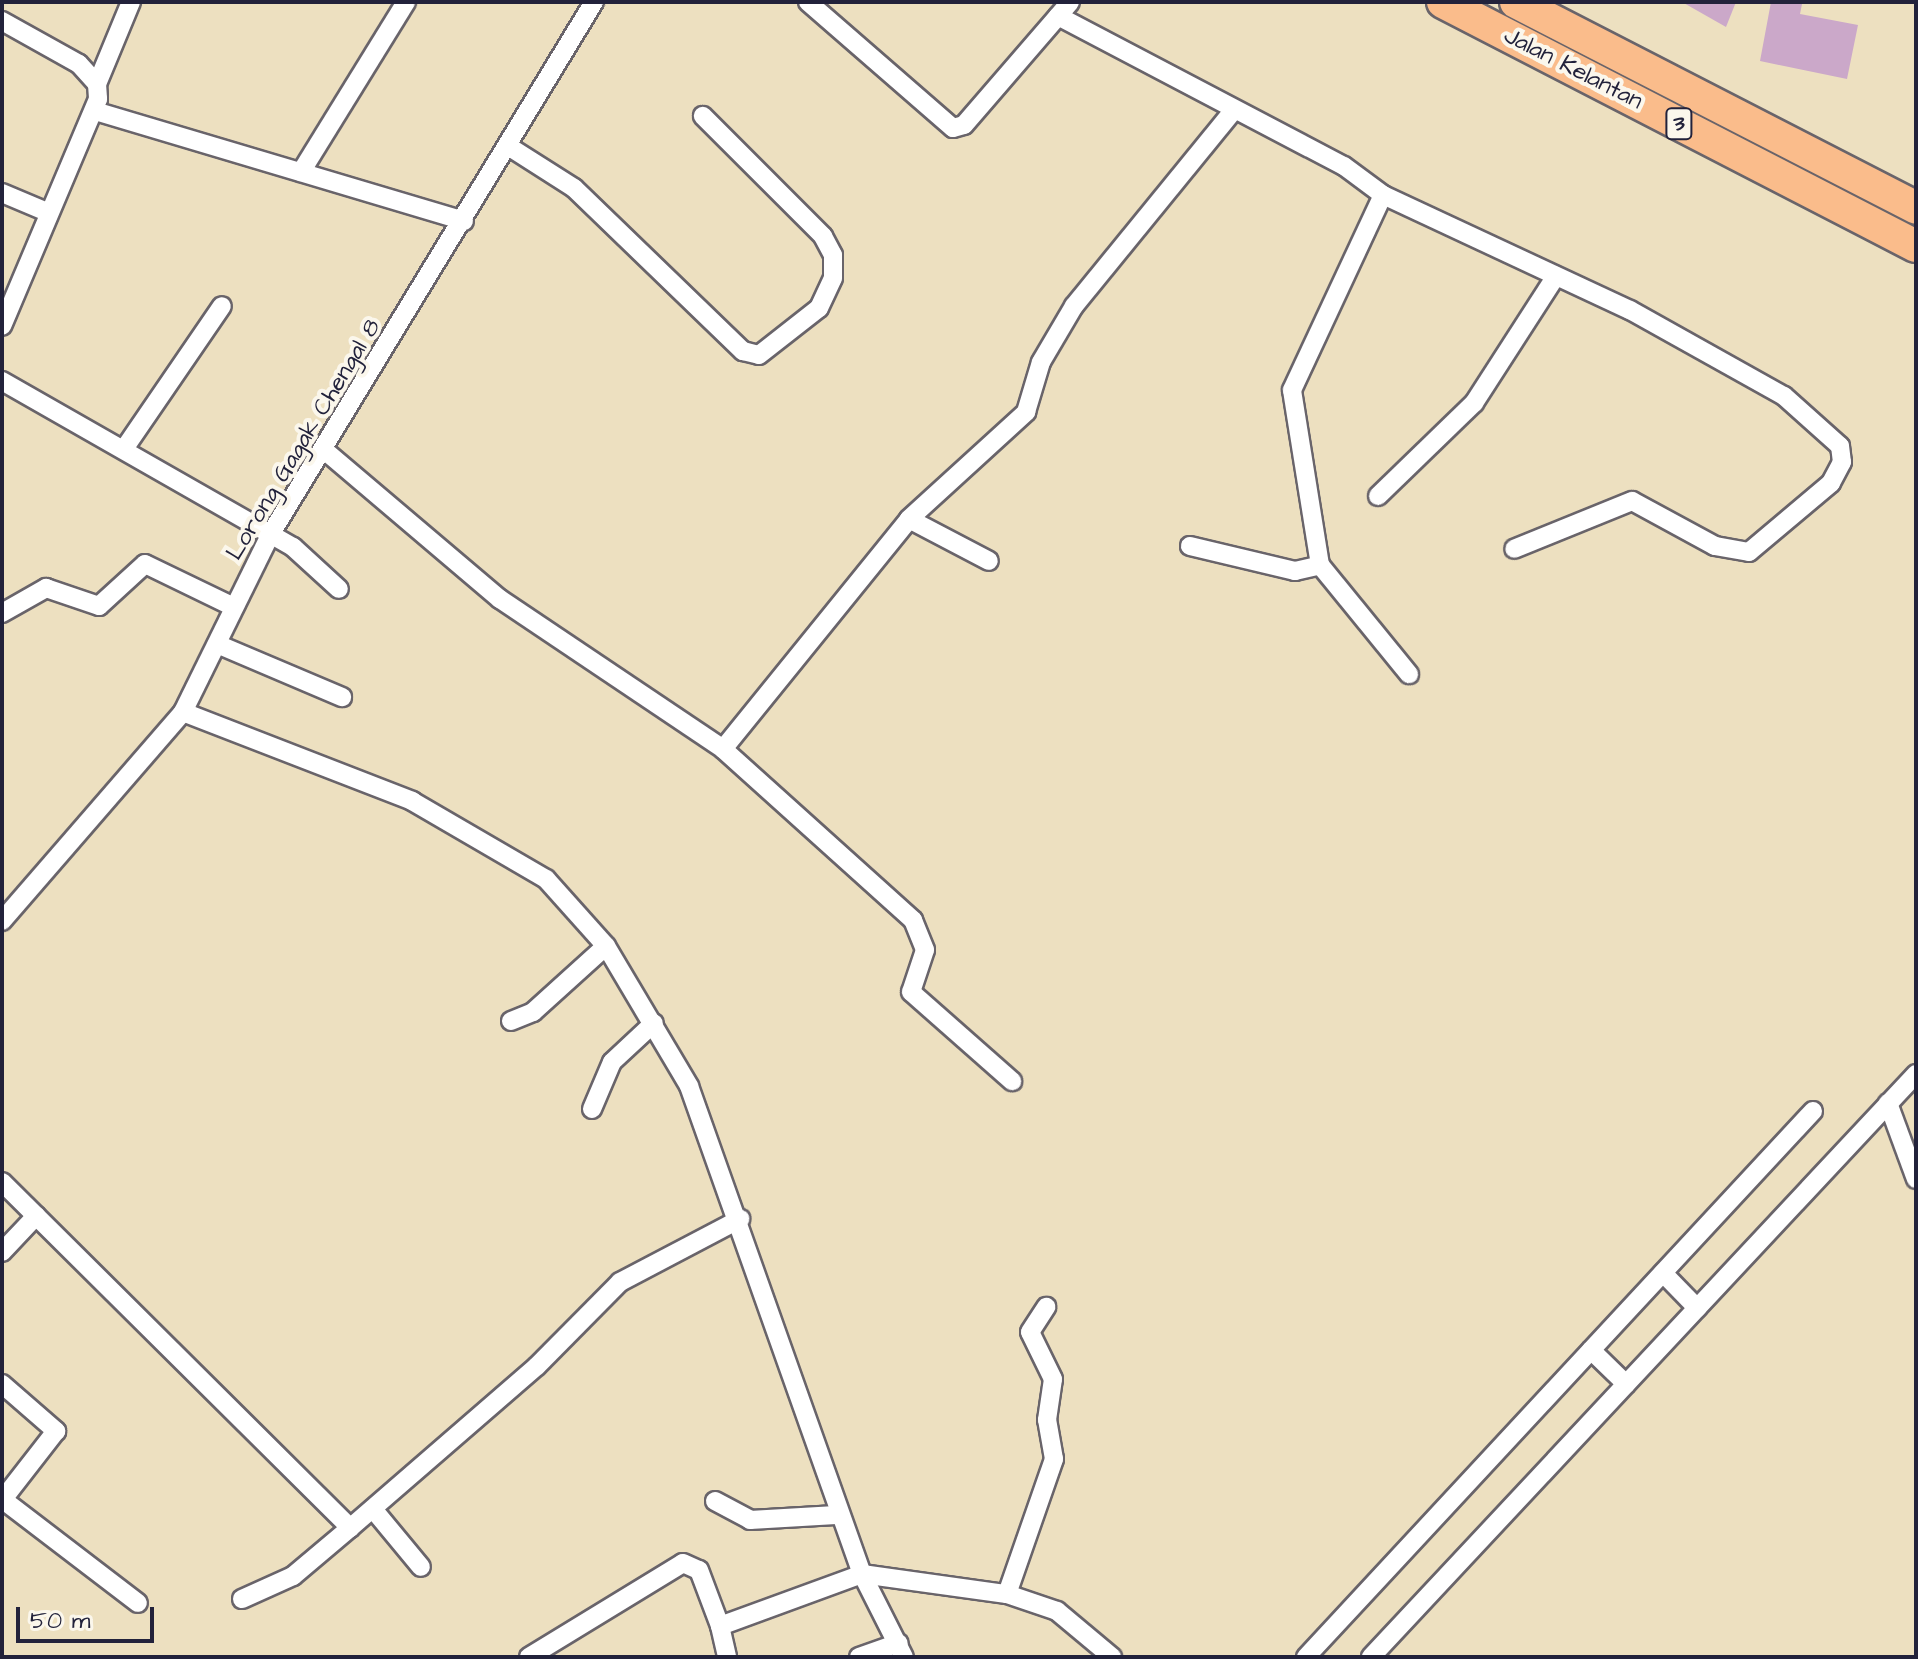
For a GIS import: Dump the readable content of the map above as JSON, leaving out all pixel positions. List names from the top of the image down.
{
  "streets": {
    "highway": ["Jalan Kelantan", "3"],
    "street": ["Lorong Gagak Chengal 8"]
  },
  "scale_bar": "50 m"
}
